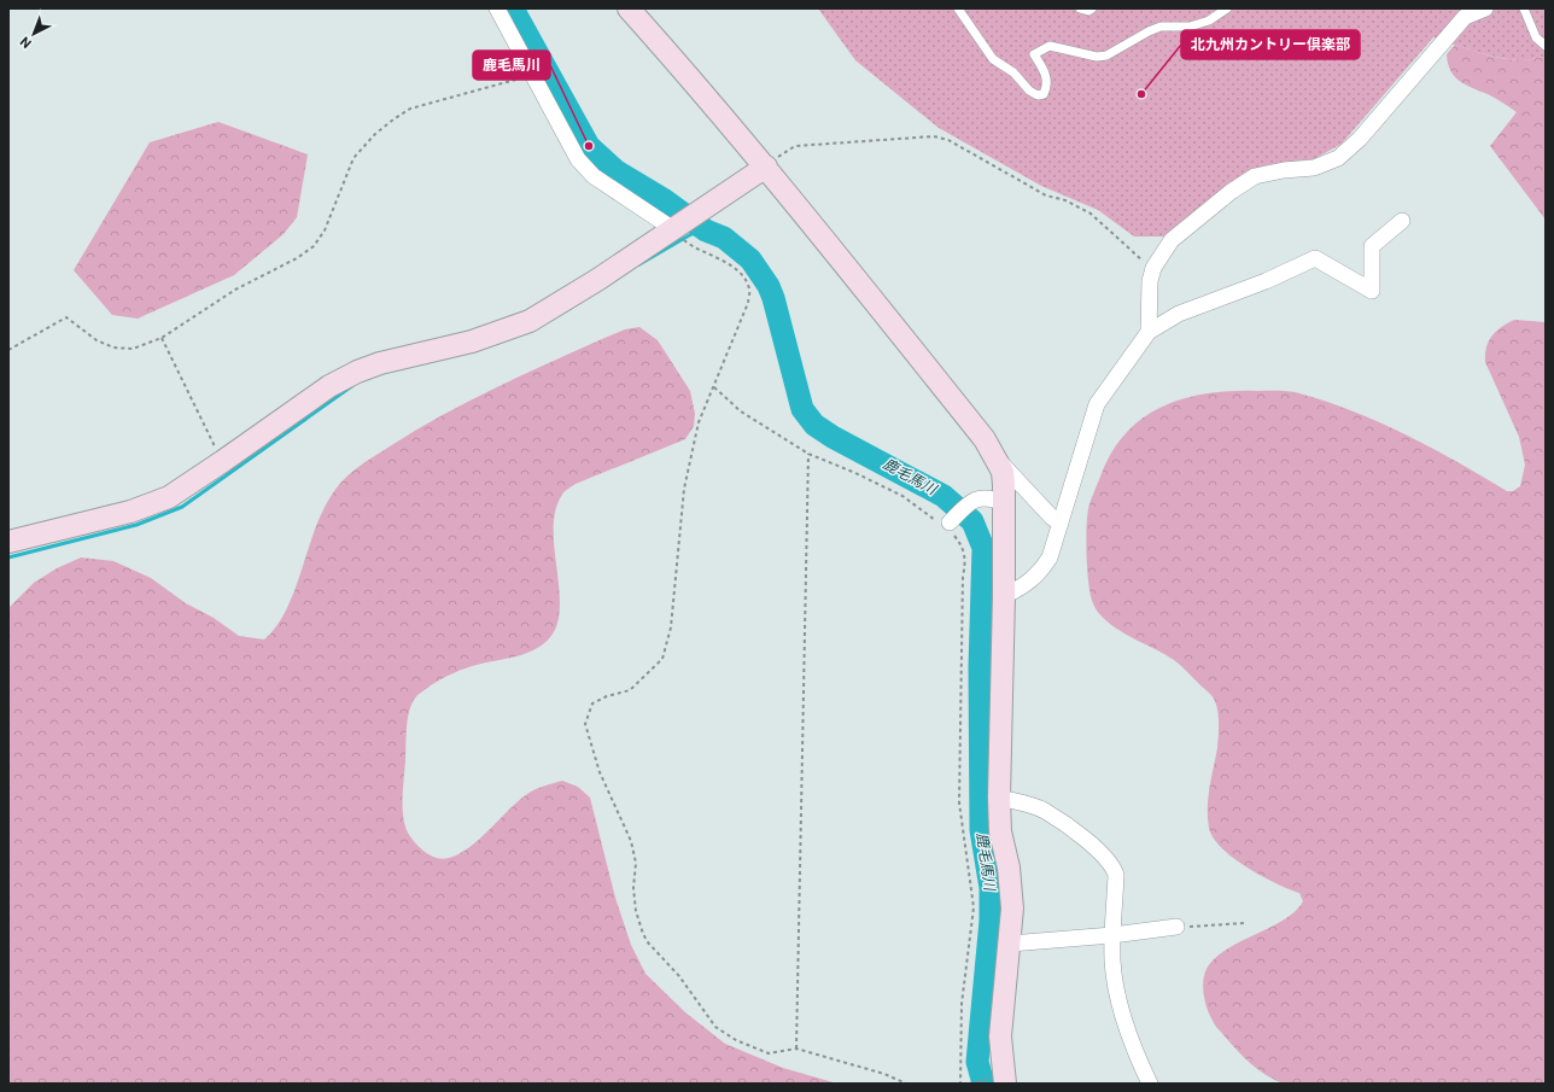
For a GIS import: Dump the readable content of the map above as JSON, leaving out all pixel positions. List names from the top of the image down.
{
  "water": ["鹿毛馬川"],
  "places": ["北九州カントリー倶楽部", "鹿毛馬川"],
  "north": "bottom left"
}
